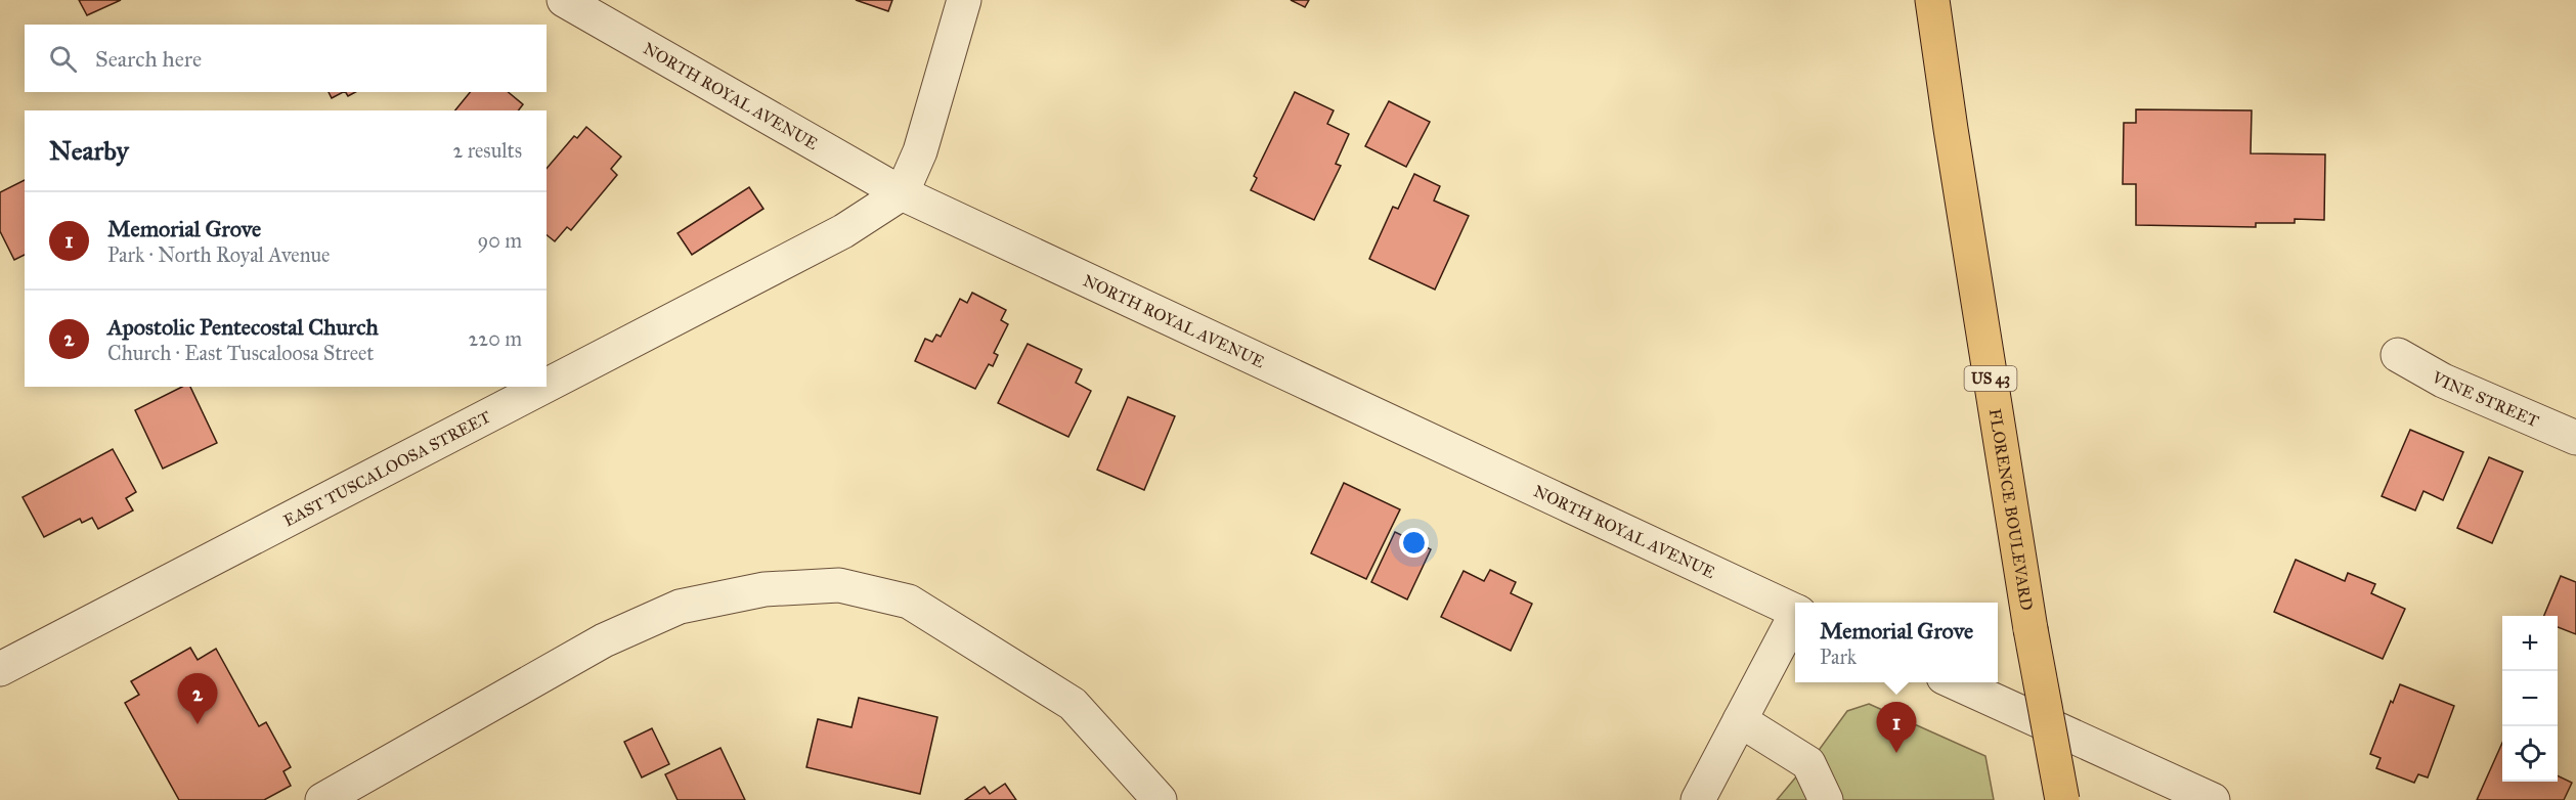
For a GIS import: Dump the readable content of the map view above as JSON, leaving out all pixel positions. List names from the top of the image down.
{
  "streets": {
    "highway": ["US 43", "FLORENCE BOULEVARD"],
    "street": ["NORTH ROYAL AVENUE", "VINE STREET", "EAST TUSCALOOSA STREET"]
  },
  "crossings": [
    ["NORTH ROYAL AVENUE", "EAST TUSCALOOSA STREET"]
  ],
  "page": {
    "search": "Search here",
    "heading": ["Nearby", "2 results"],
    "list": [
      {
        "mark": "1",
        "name": "Memorial Grove",
        "note": "Park · North Royal Avenue",
        "value": "90 m"
      },
      {
        "mark": "2",
        "name": "Apostolic Pentecostal Church",
        "note": "Church · East Tuscaloosa Street",
        "value": "220 m"
      }
    ],
    "popup": ["Memorial Grove", "Park"],
    "map_buttons": ["+", "−"],
    "pins": ["2", "1"]
  }
}
